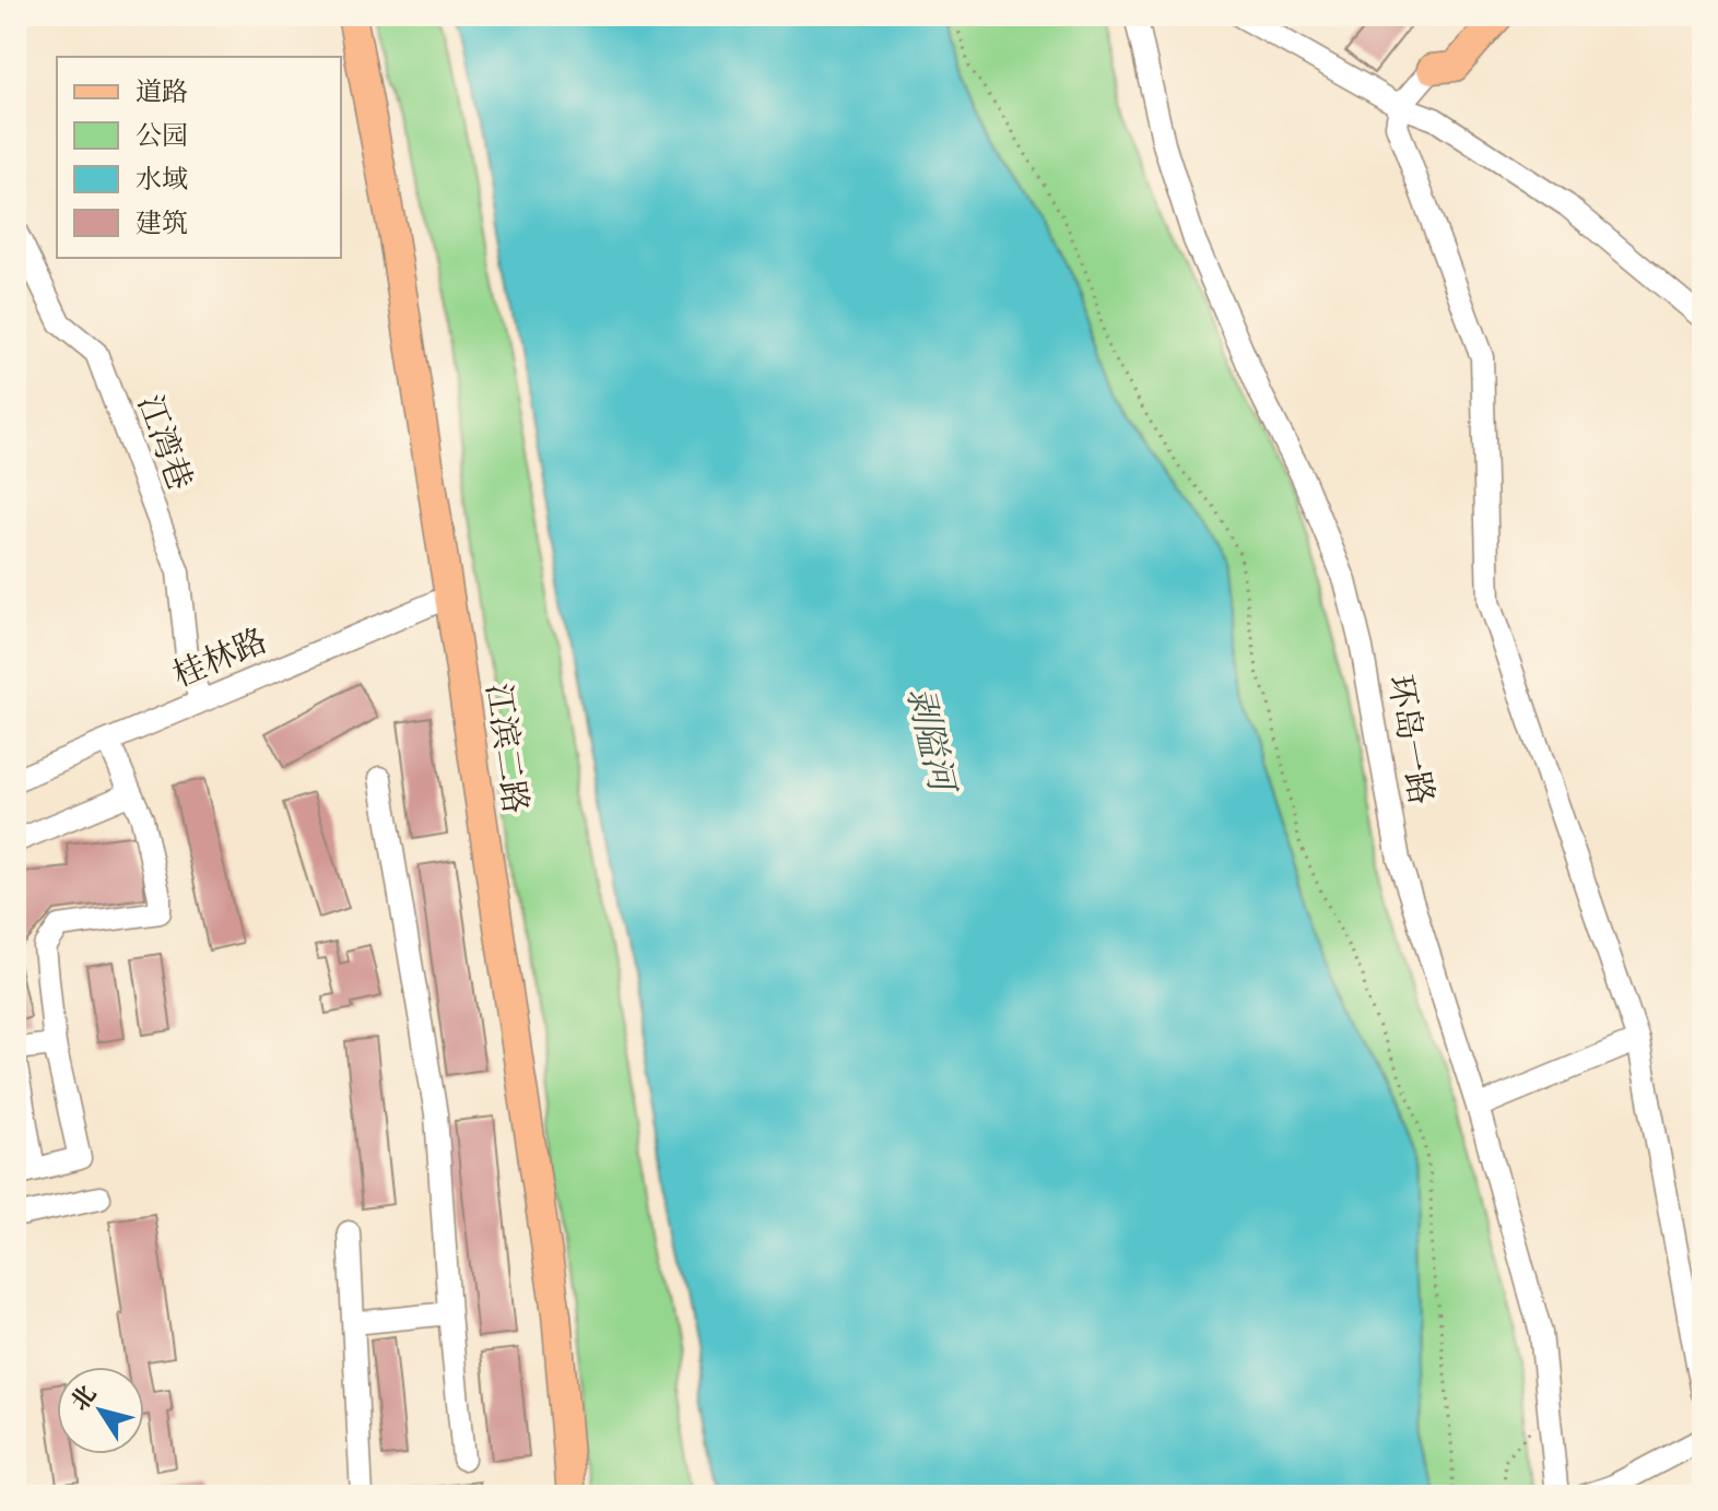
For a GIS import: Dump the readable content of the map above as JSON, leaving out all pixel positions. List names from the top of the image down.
{
  "streets": {
    "main road": ["江滨二路"],
    "street": ["江湾巷", "桂林路", "环岛一路"]
  },
  "crossings": [
    ["江湾巷", "桂林路"],
    ["桂林路", "江滨二路"]
  ],
  "water": ["剥隘河"],
  "legend": [
    "道路",
    "公园",
    "水域",
    "建筑"
  ],
  "north": "top left"
}
